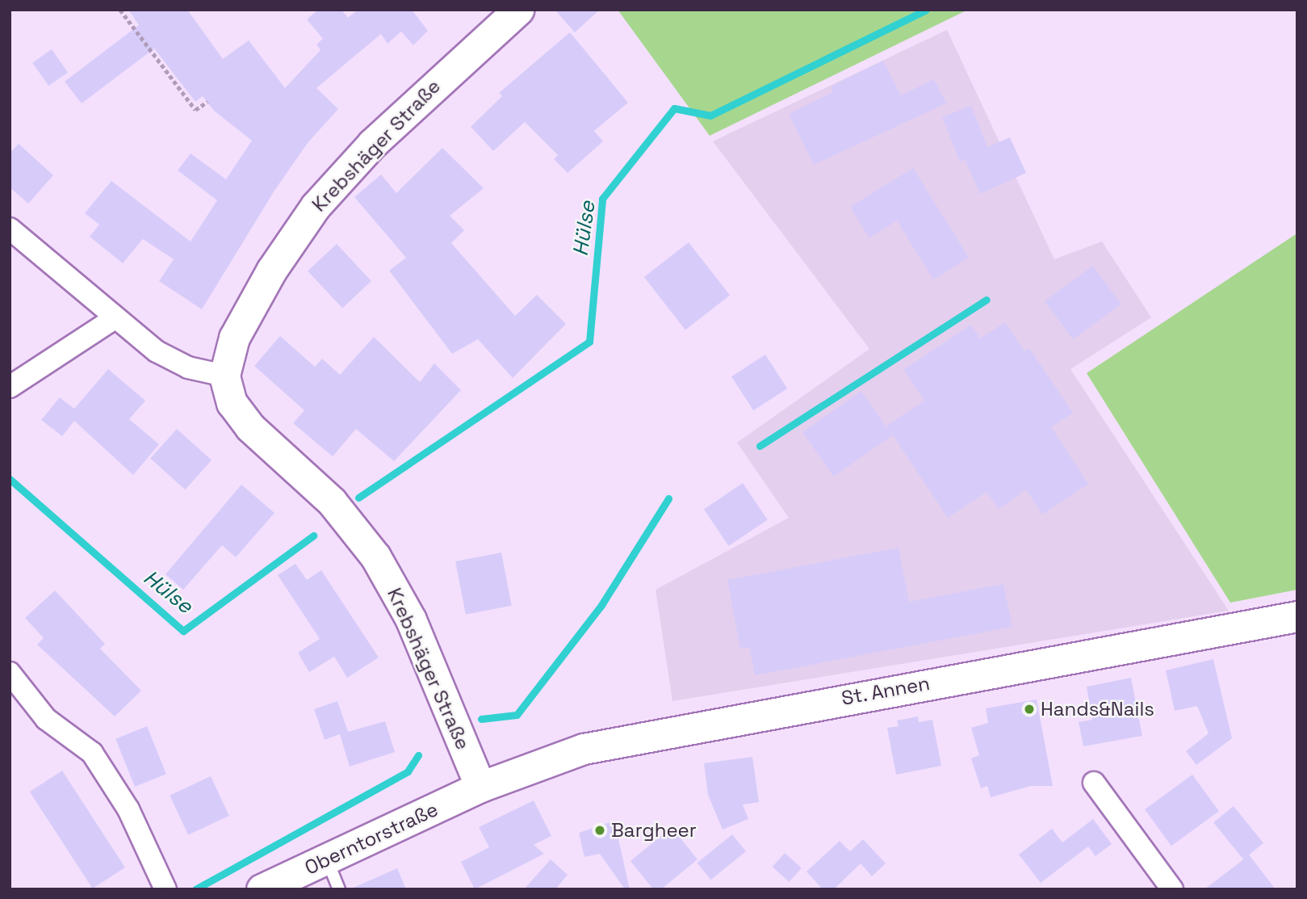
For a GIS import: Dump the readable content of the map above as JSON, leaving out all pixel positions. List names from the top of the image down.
{
  "streets": {
    "main road": ["Krebshäger Straße", "St. Annen", "Oberntorstraße"]
  },
  "crossings": [
    ["Krebshäger Straße", "St. Annen"],
    ["Krebshäger Straße", "Oberntorstraße"],
    ["St. Annen", "Oberntorstraße"]
  ],
  "water": ["Hülse"],
  "places": ["Hands&Nails", "Bargheer"]
}
